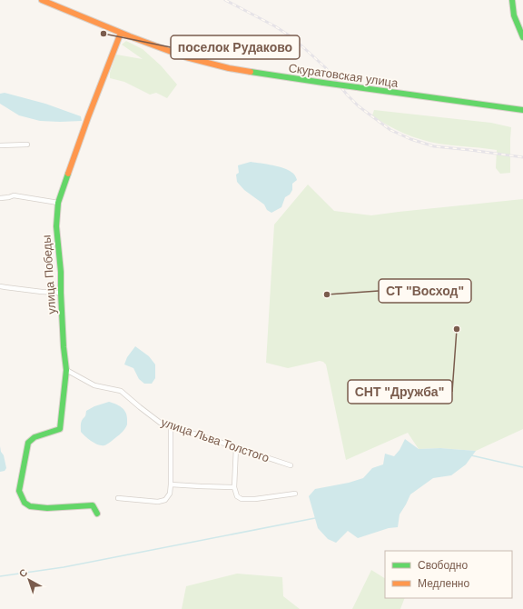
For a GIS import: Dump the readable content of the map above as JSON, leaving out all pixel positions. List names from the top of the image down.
{
  "streets": {
    "street": ["Скуратовская улица", "улица Победы", "улица Льва Толстого"]
  },
  "crossings": [
    ["Скуратовская улица", "улица Победы"],
    ["улица Победы", "улица Льва Толстого"]
  ],
  "places": ["поселок Рудаково", "СТ \"Восход\"", "СНТ \"Дружба\""],
  "legend": ["Свободно", "Медленно"],
  "north": "top left"
}
